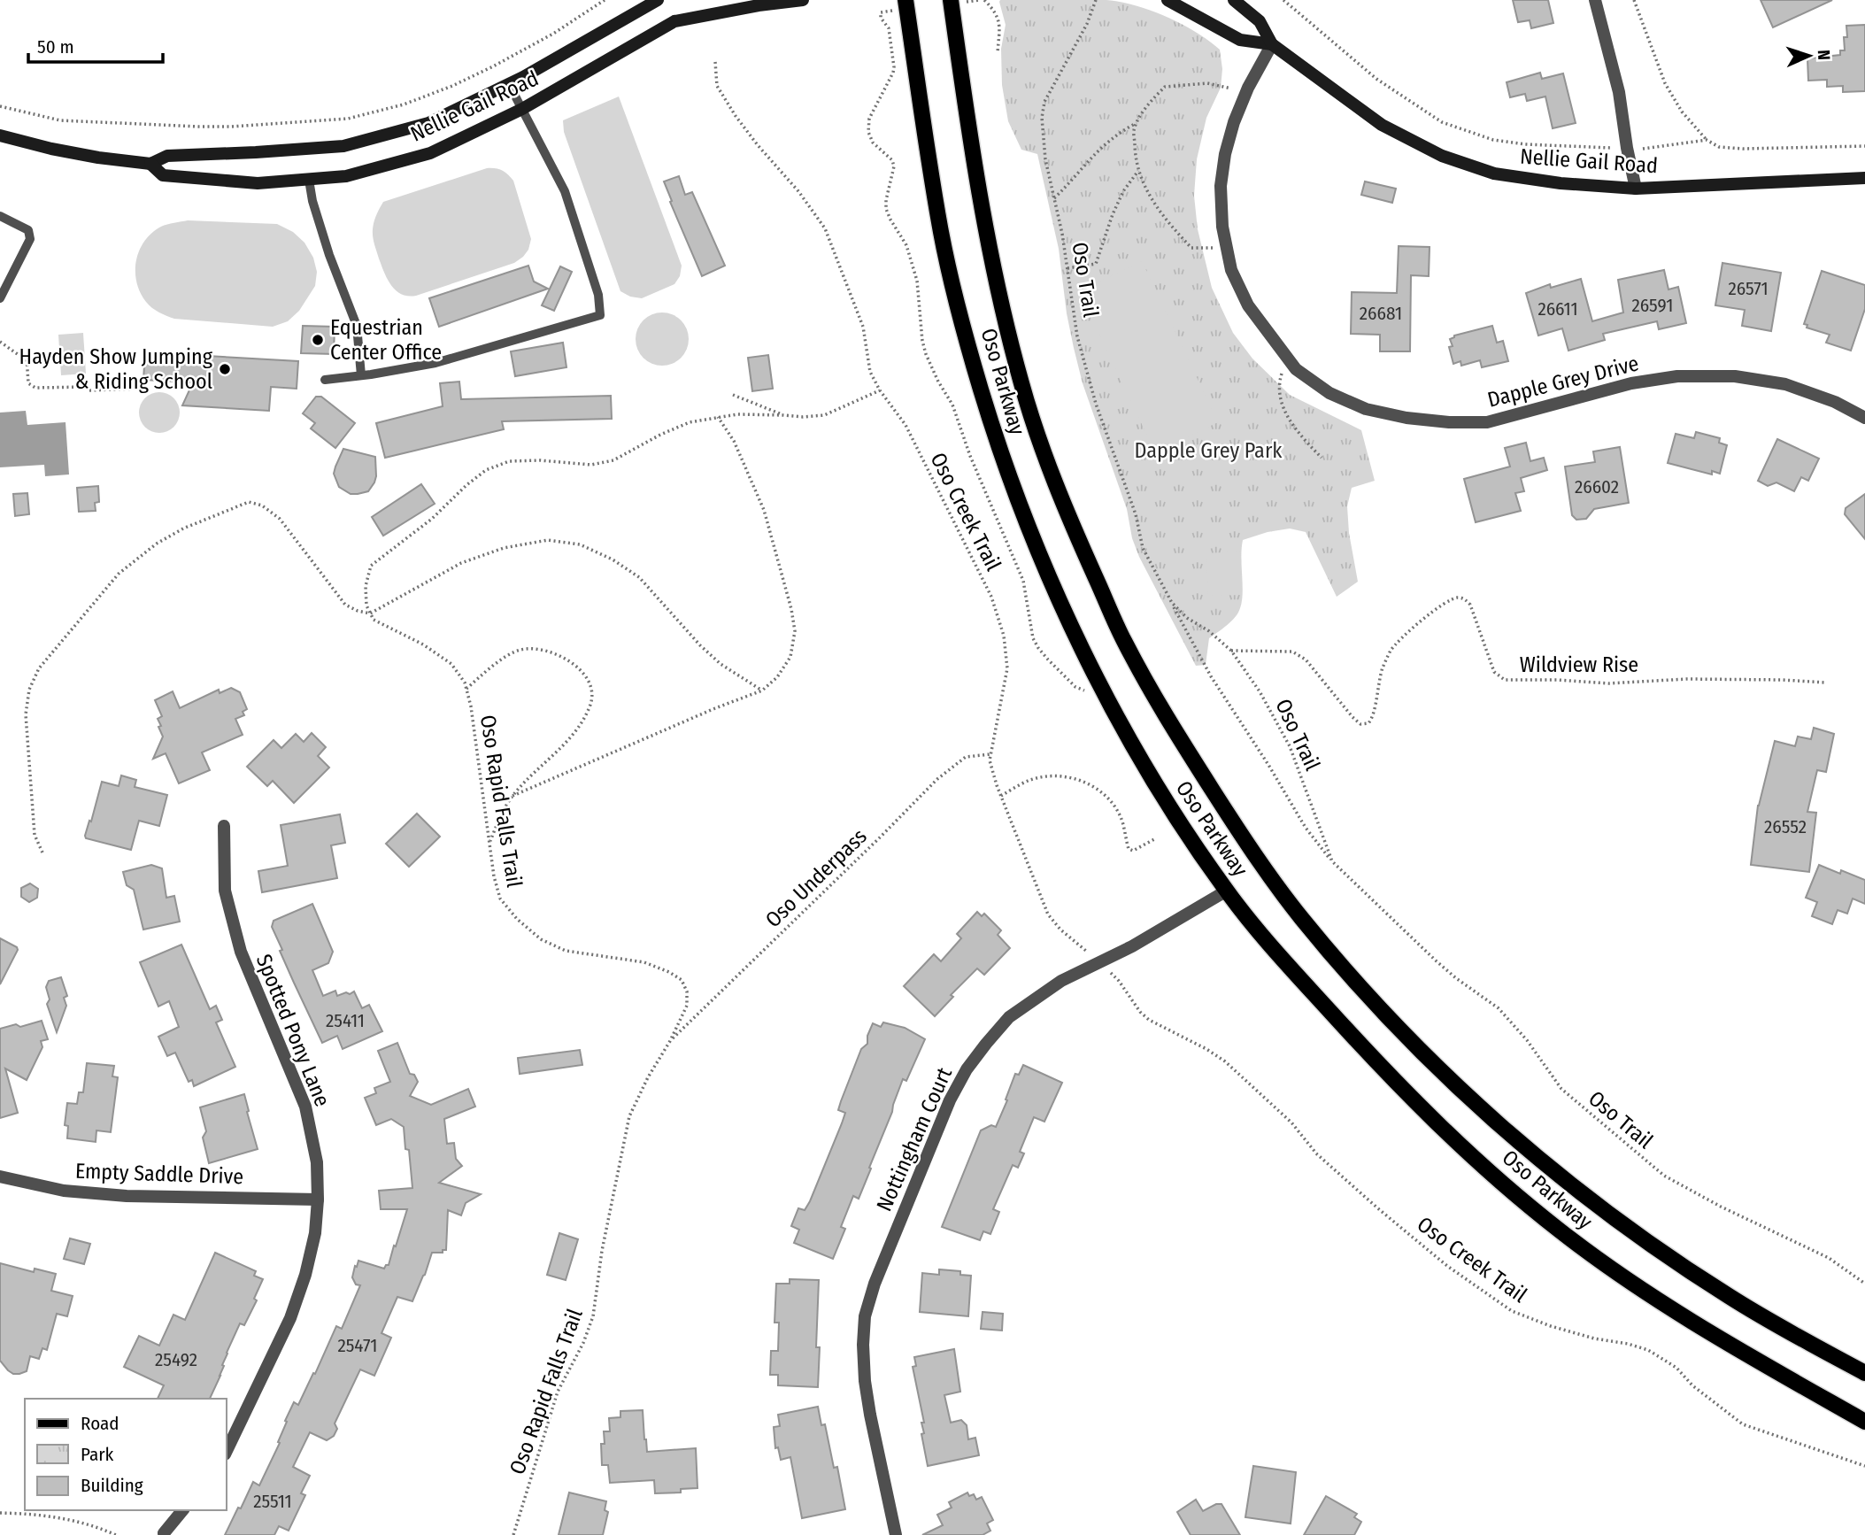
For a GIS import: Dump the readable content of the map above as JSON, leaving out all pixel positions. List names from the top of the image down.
{
  "streets": {
    "main road": ["Oso Parkway"],
    "street": [
      "Nellie Gail Road",
      "Dapple Grey Drive",
      "Spotted Pony Lane",
      "Nottingham Court",
      "Empty Saddle Drive"
    ],
    "path": [
      "Oso Trail",
      "Oso Creek Trail",
      "Wildview Rise",
      "Oso Rapid Falls Trail",
      "Oso Underpass"
    ]
  },
  "crossings": [
    ["Nellie Gail Road", "Dapple Grey Drive"],
    ["Oso Trail", "Wildview Rise"],
    ["Oso Parkway", "Nottingham Court"],
    ["Oso Creek Trail", "Oso Underpass"],
    ["Oso Rapid Falls Trail", "Oso Underpass"],
    ["Spotted Pony Lane", "Empty Saddle Drive"]
  ],
  "parks": ["Dapple Grey Park"],
  "places": ["Equestrian Center Office", "Hayden Show Jumping & Riding School"],
  "house_numbers": [
    "26571",
    "26591",
    "26611",
    "26681",
    "26602",
    "26552",
    "25411",
    "25471",
    "25492",
    "25511"
  ],
  "legend": ["Road", "Park", "Building"],
  "scale_bar": "50 m",
  "north": "right"
}
